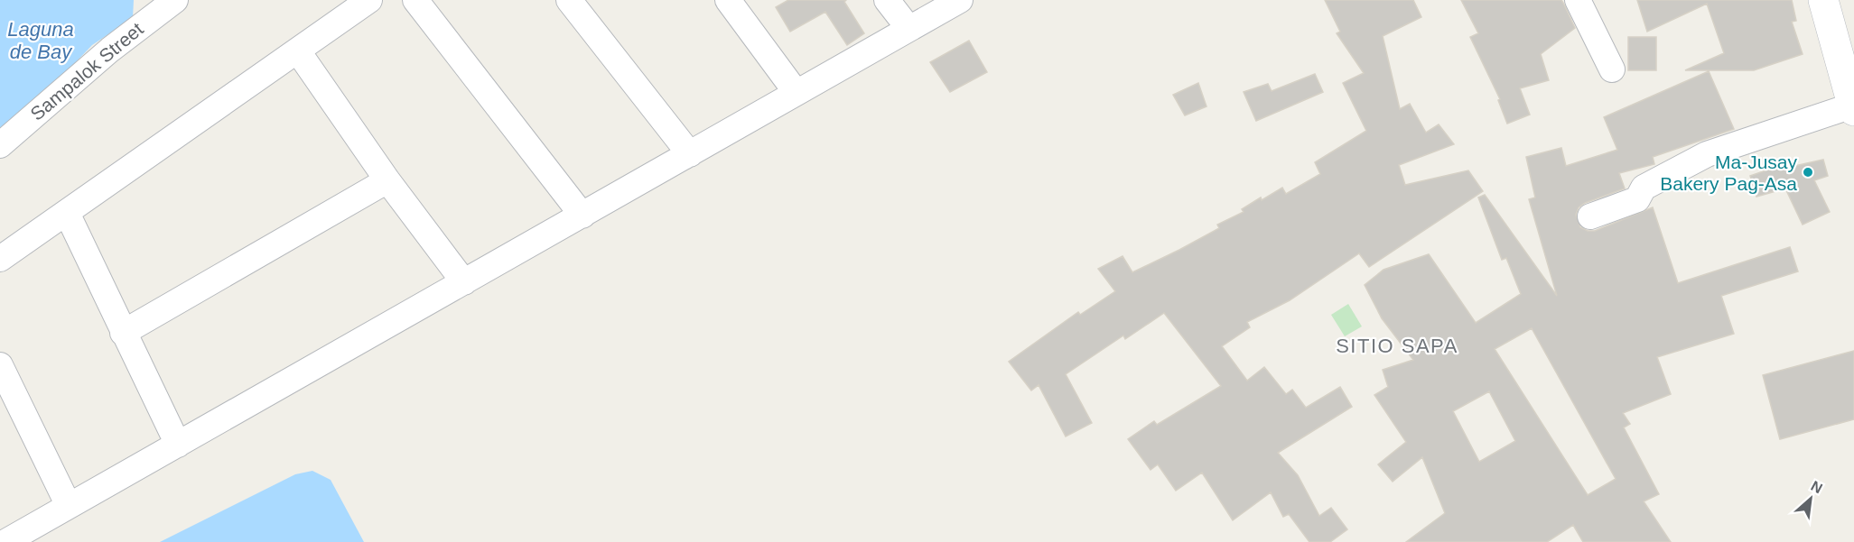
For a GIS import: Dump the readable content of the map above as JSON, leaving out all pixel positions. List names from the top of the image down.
{
  "streets": {
    "street": ["Sampalok Street"]
  },
  "districts": ["SITIO SAPA"],
  "water": ["Laguna de Bay"],
  "places": ["Ma-Jusay Bakery Pag-Asa"],
  "north": "top right"
}
